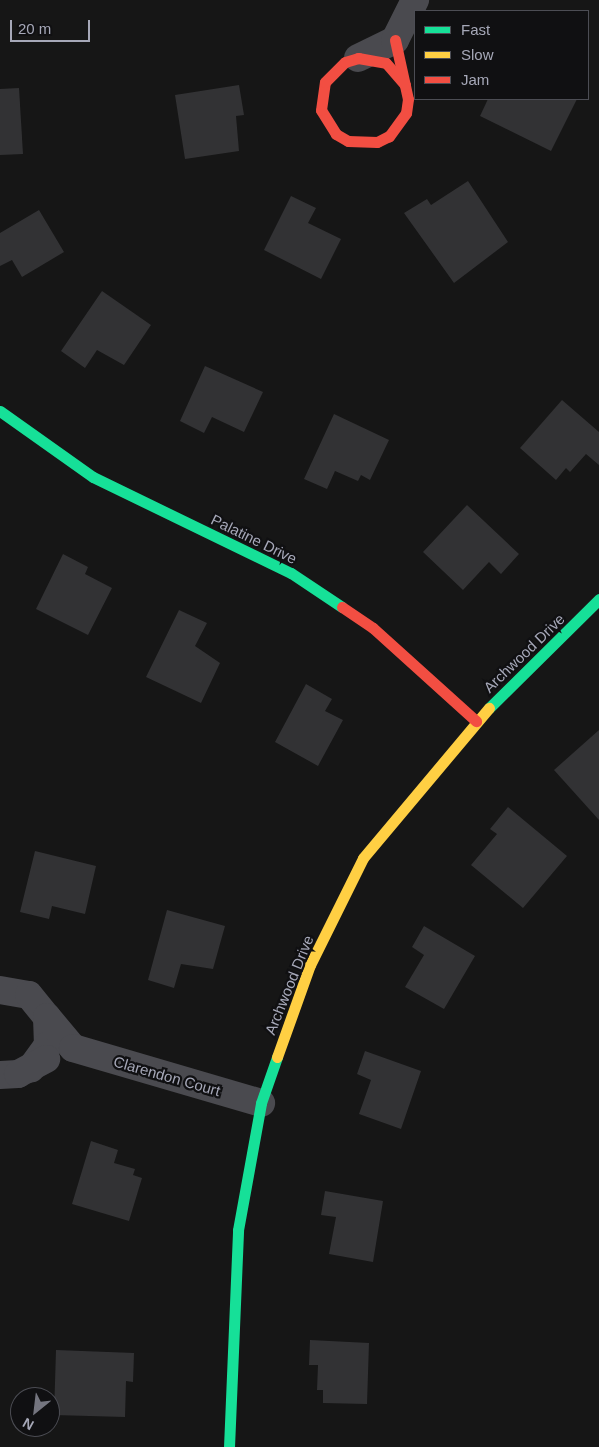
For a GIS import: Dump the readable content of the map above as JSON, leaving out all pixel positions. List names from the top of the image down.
{
  "streets": {
    "street": ["Palatine Drive", "Archwood Drive", "Clarendon Court"]
  },
  "crossings": [
    ["Palatine Drive", "Archwood Drive"],
    ["Archwood Drive", "Clarendon Court"]
  ],
  "legend": ["Fast", "Slow", "Jam"],
  "scale_bar": "20 m",
  "north": "bottom left"
}
